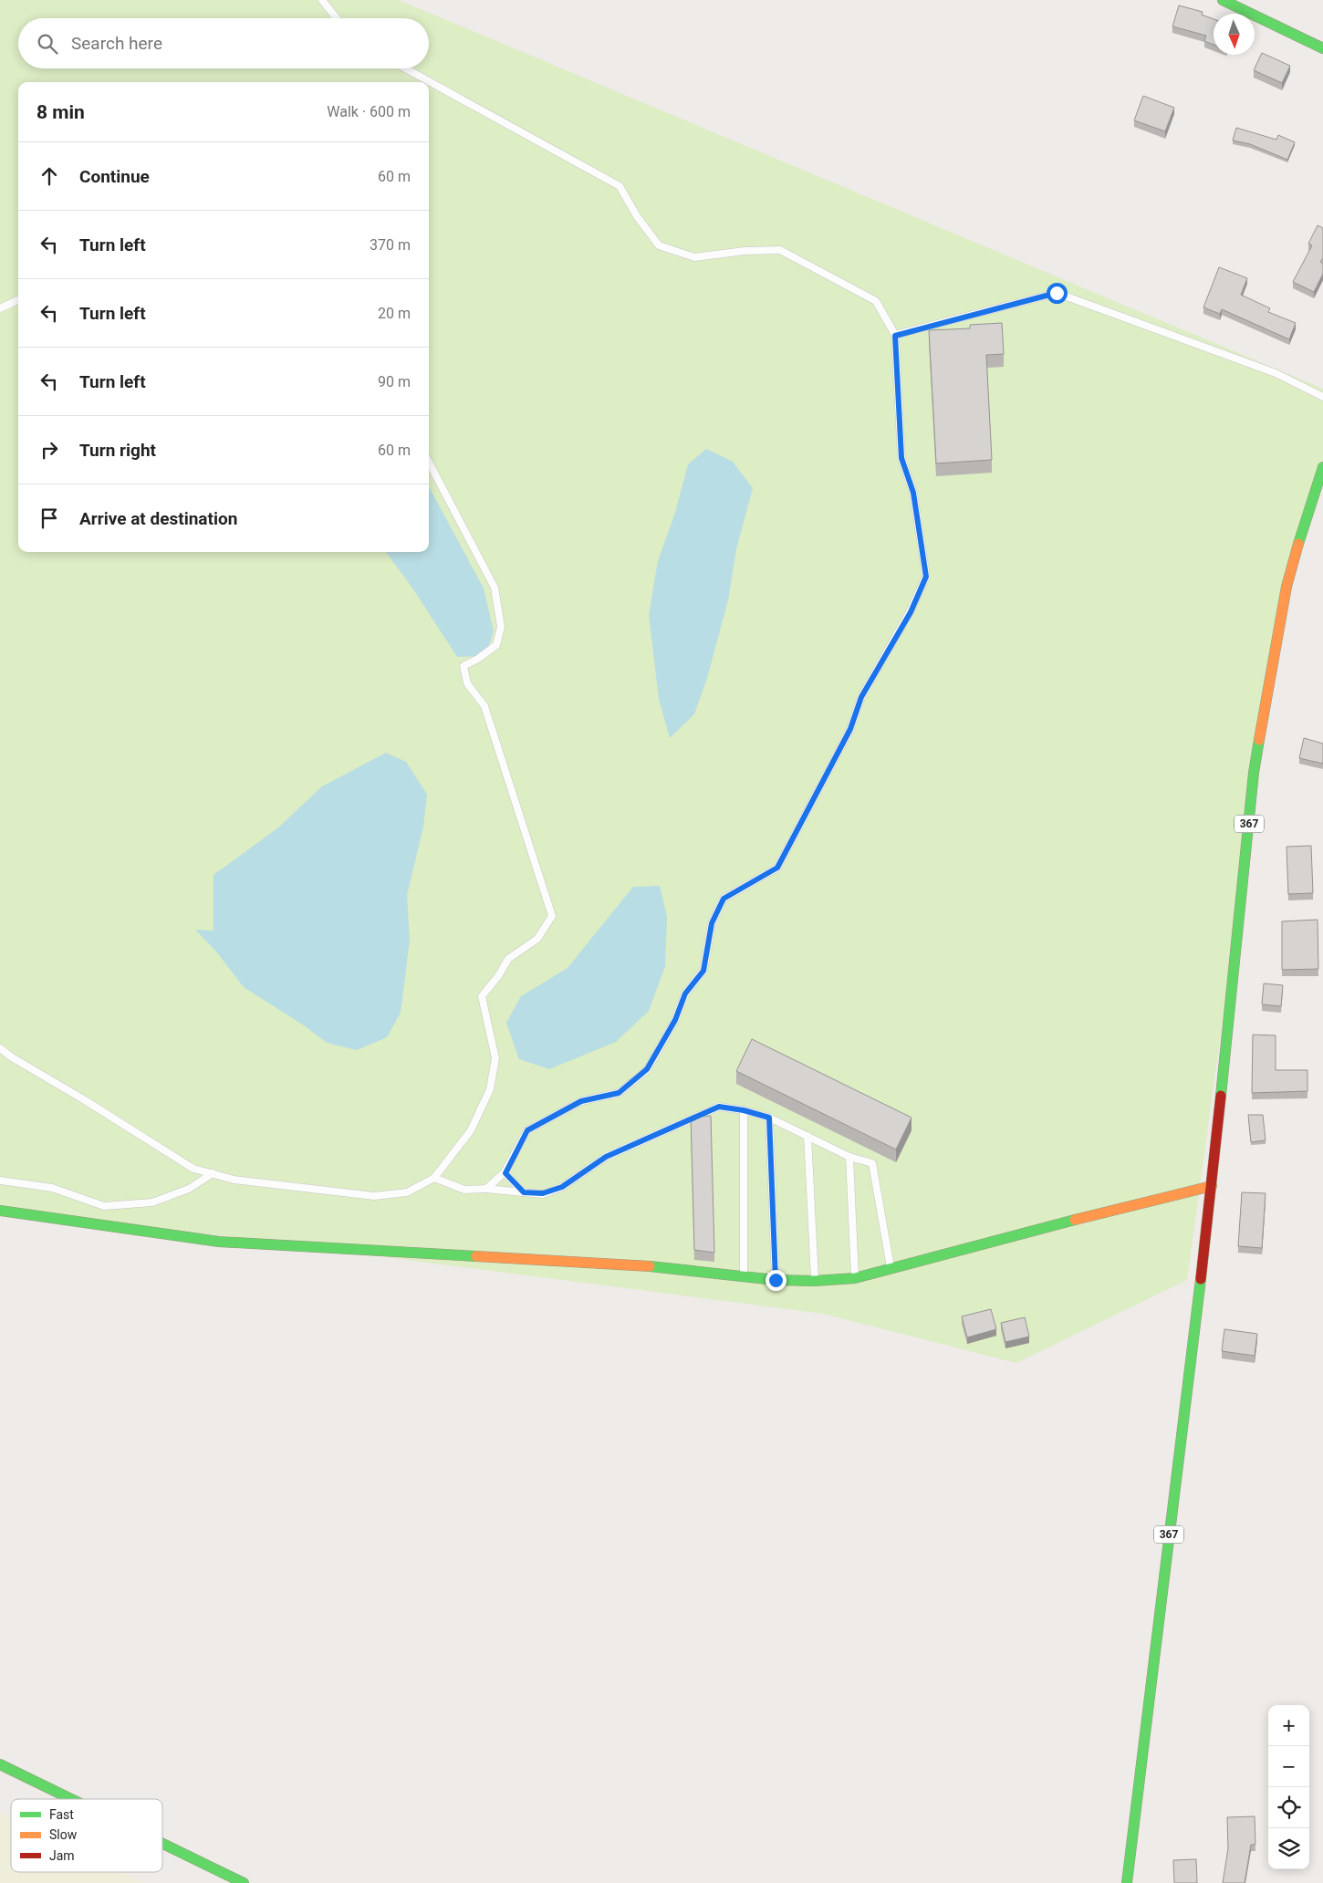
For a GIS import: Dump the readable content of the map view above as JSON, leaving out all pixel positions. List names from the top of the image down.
{
  "streets": {
    "street": ["367"]
  },
  "legend": ["Fast", "Slow", "Jam"],
  "north": "bottom",
  "page": {
    "search": "Search here",
    "heading": ["8 min", "Walk · 600 m"],
    "list": [
      ["Continue", "60 m"],
      ["Turn left", "370 m"],
      ["Turn left", "20 m"],
      ["Turn left", "90 m"],
      ["Turn right", "60 m"],
      "Arrive at destination"
    ],
    "map_buttons": ["+", "−"]
  }
}
